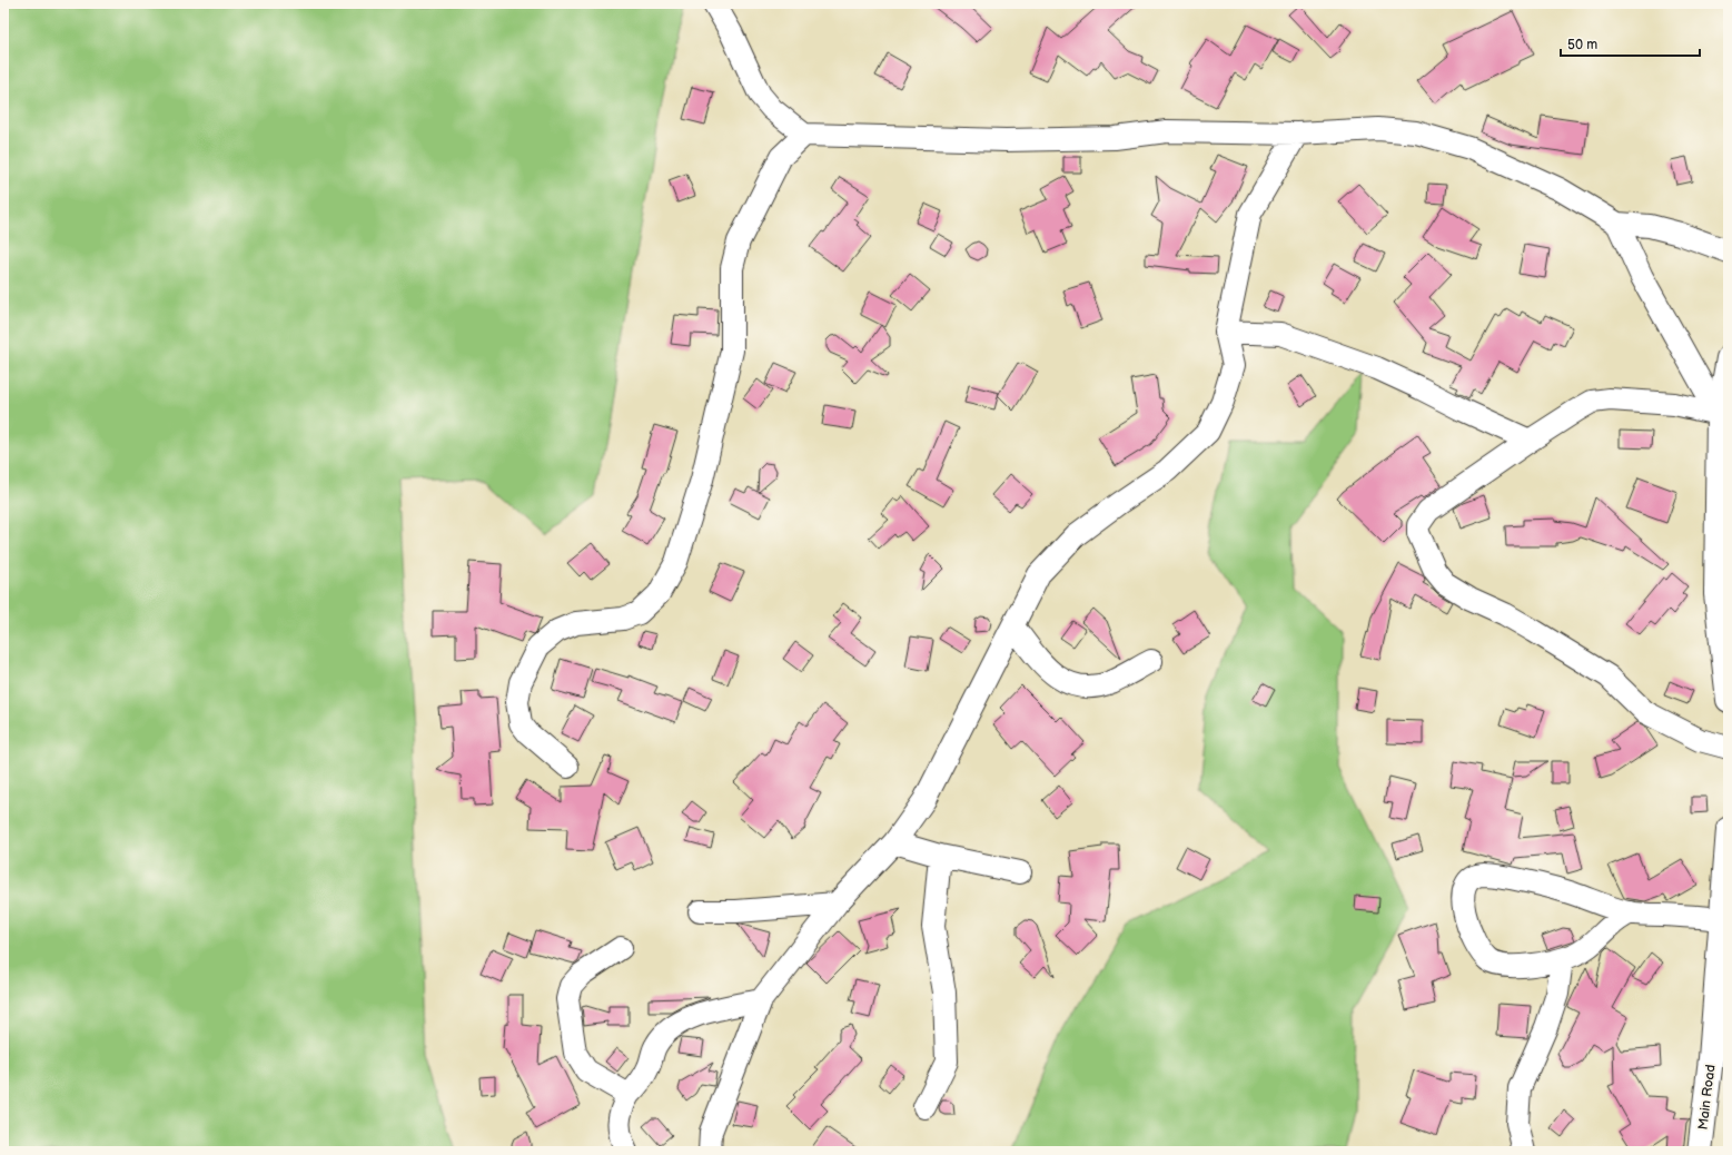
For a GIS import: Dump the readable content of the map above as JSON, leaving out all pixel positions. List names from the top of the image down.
{
  "streets": {
    "street": ["Main Road"]
  },
  "scale_bar": "50 m"
}
